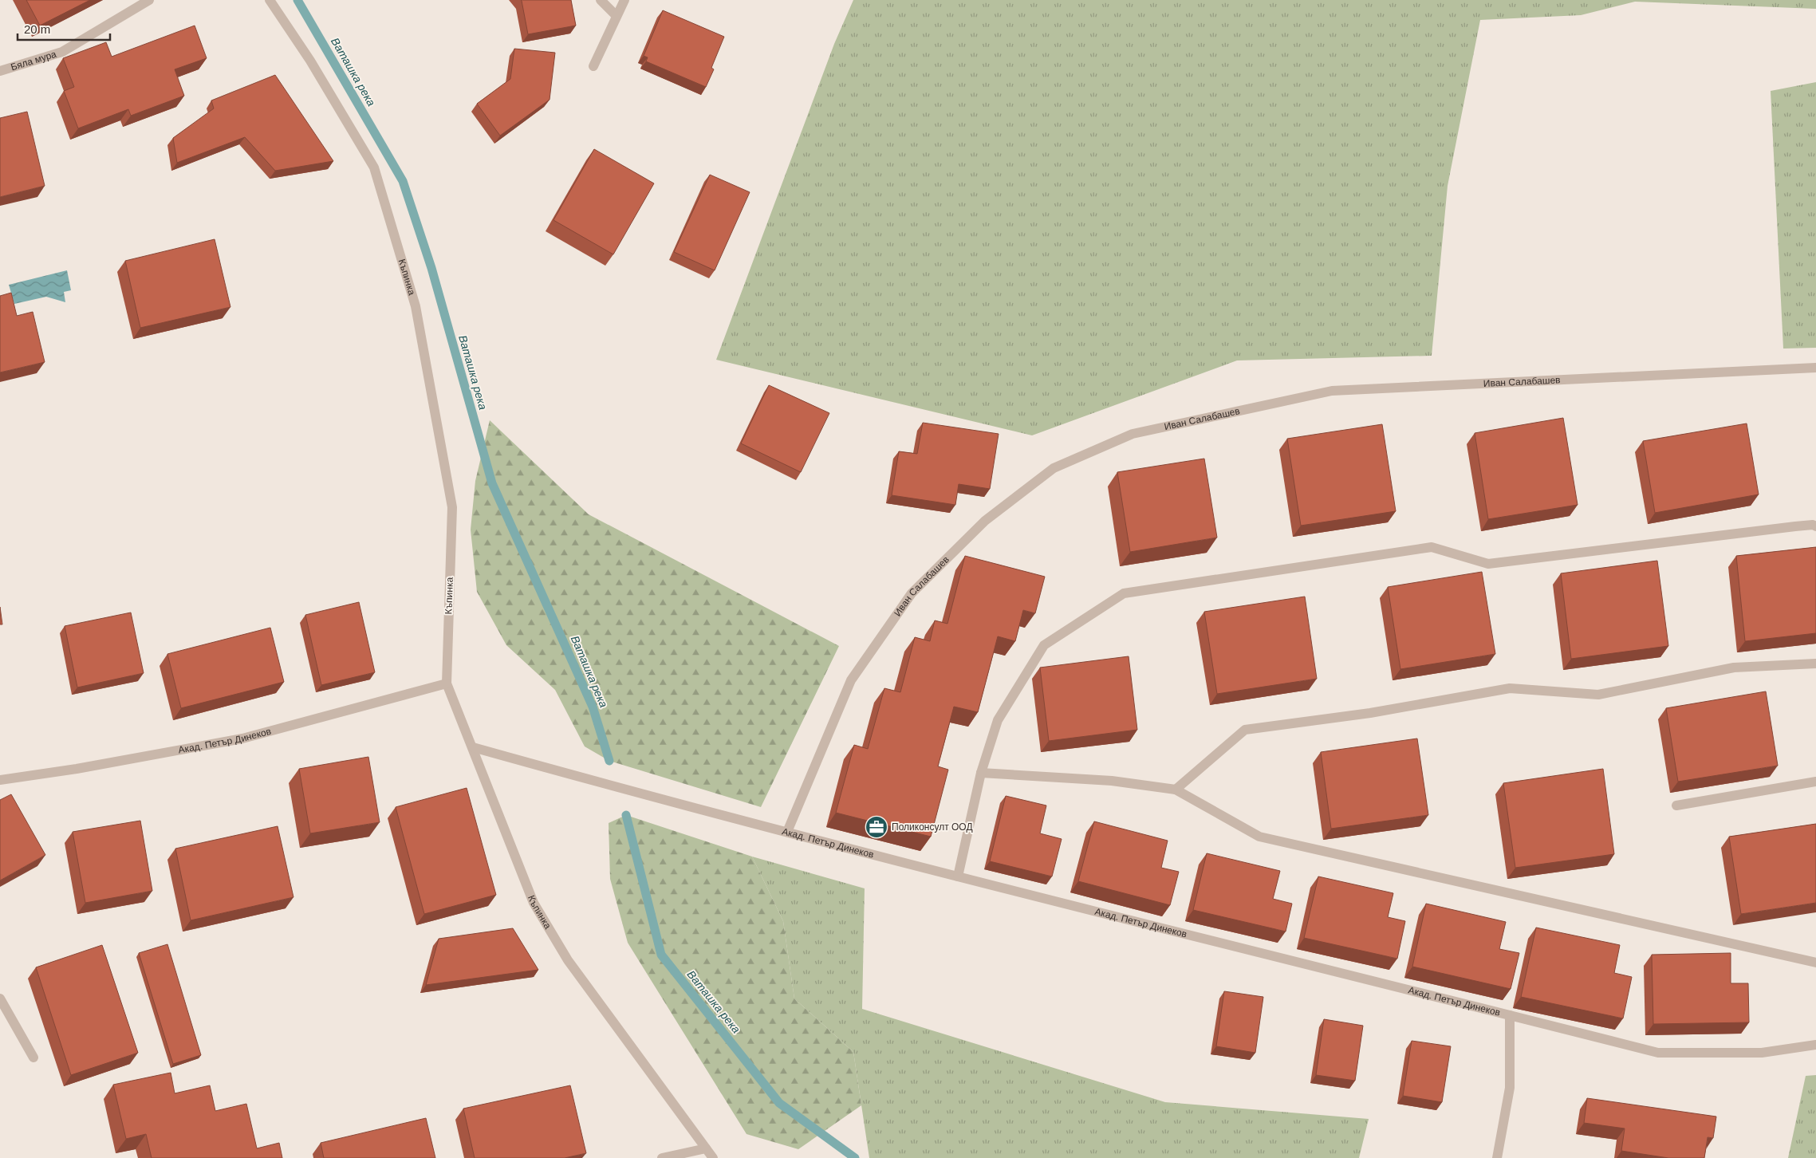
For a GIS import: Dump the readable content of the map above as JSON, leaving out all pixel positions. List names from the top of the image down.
{
  "streets": {
    "street": [
      "Бяла мура",
      "Къпинка",
      "Иван Салабашев",
      "Акад. Петър Динеков"
    ]
  },
  "crossings": [
    ["Къпинка", "Акад. Петър Динеков"],
    ["Иван Салабашев", "Акад. Петър Динеков"]
  ],
  "water": ["Ваташка река"],
  "places": {
    "office": ["Поликонсулт ООД"]
  },
  "scale_bar": "20 m"
}
